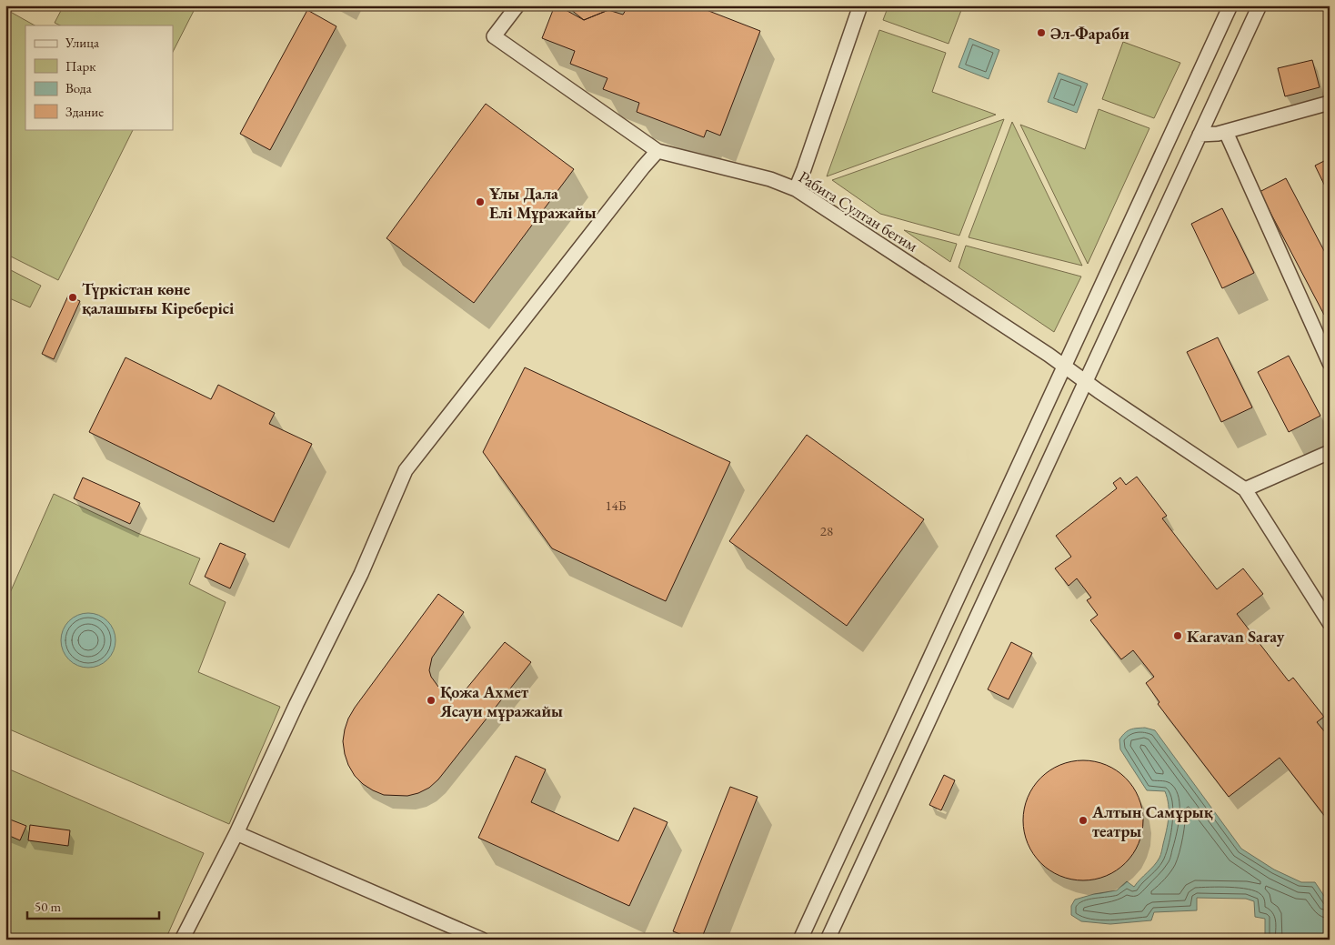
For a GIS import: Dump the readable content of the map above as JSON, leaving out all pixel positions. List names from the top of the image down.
{
  "streets": {
    "street": ["Рабига Султан бегим"]
  },
  "places": [
    "Әл-Фараби",
    "Ұлы Дала Елі Мұражайы",
    "Түркістан көне қалашығы Кіреберісі",
    "Karavan Saray",
    "Қожа Ахмет Ясауи мұражайы",
    "Алтын Самұрық театры"
  ],
  "house_numbers": ["14Б", "28"],
  "legend": [
    "Улица",
    "Парк",
    "Вода",
    "Здание"
  ],
  "scale_bar": "50 m"
}
